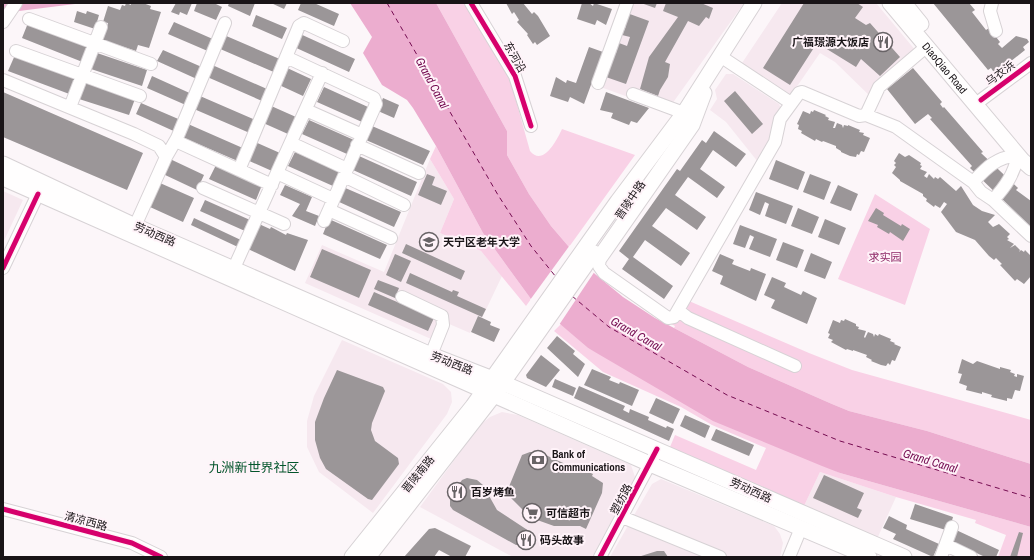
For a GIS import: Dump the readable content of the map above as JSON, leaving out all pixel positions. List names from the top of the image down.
{
  "streets": {
    "main road": [
      "DiaoQiao Road",
      "晋陵中路",
      "劳动西路",
      "晋陵南路"
    ],
    "street": [
      "东河沿",
      "乌衣浜",
      "塑纺路",
      "清凉西路"
    ]
  },
  "crossings": [
    ["DiaoQiao Road", "乌衣浜"],
    ["晋陵中路", "劳动西路"],
    ["晋陵中路", "晋陵南路"],
    ["劳动西路", "晋陵南路"],
    ["劳动西路", "塑纺路"]
  ],
  "districts": ["九洲新世界社区"],
  "water": ["Grand Canal"],
  "parks": ["求实园"],
  "places": {
    "restaurant": ["广福璟源大饭店", "百岁烤鱼", "码头故事"],
    "school or university": ["天宁区老年大学"],
    "bank": ["Bank of Communications"],
    "supermarket": ["可信超市"]
  }
}
